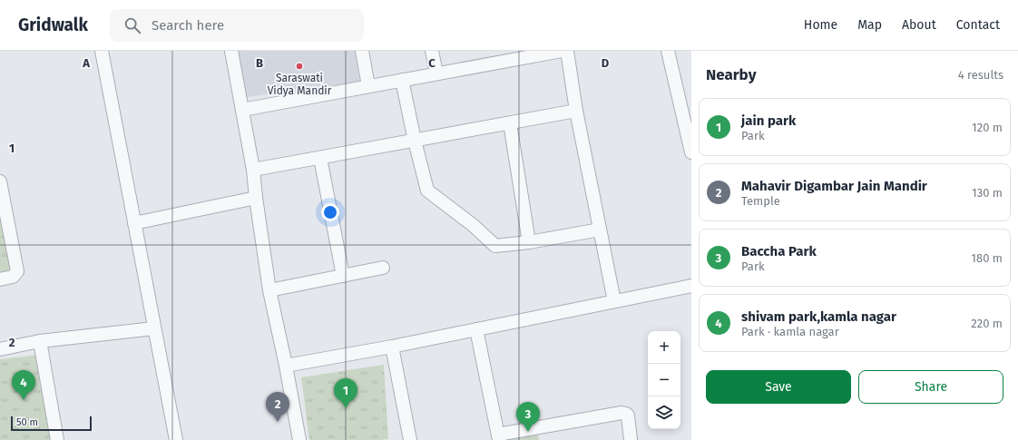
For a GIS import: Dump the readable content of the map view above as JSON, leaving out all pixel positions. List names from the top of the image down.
{
  "places": ["Saraswati Vidya Mandir"],
  "scale_bar": "50 m",
  "page": {
    "header": "Gridwalk",
    "search": "Search here",
    "nav": [
      "Home",
      "Map",
      "About",
      "Contact"
    ],
    "heading": ["Nearby", "4 results"],
    "list": [
      {
        "mark": "1",
        "name": "jain park",
        "note": "Park",
        "value": "120 m"
      },
      {
        "mark": "2",
        "name": "Mahavir Digambar Jain Mandir",
        "note": "Temple",
        "value": "130 m"
      },
      {
        "mark": "3",
        "name": "Baccha Park",
        "note": "Park",
        "value": "180 m"
      },
      {
        "mark": "4",
        "name": "shivam park,kamla nagar",
        "note": "Park · kamla nagar",
        "value": "220 m"
      }
    ],
    "map_buttons": ["+", "−"],
    "buttons": ["Save", "Share"],
    "pins": [
      "4",
      "1",
      "2",
      "3"
    ],
    "scale": "50 m"
  },
  "grid": {
    "columns": [
      "A",
      "B",
      "C",
      "D"
    ],
    "rows": ["1", "2"]
  }
}
